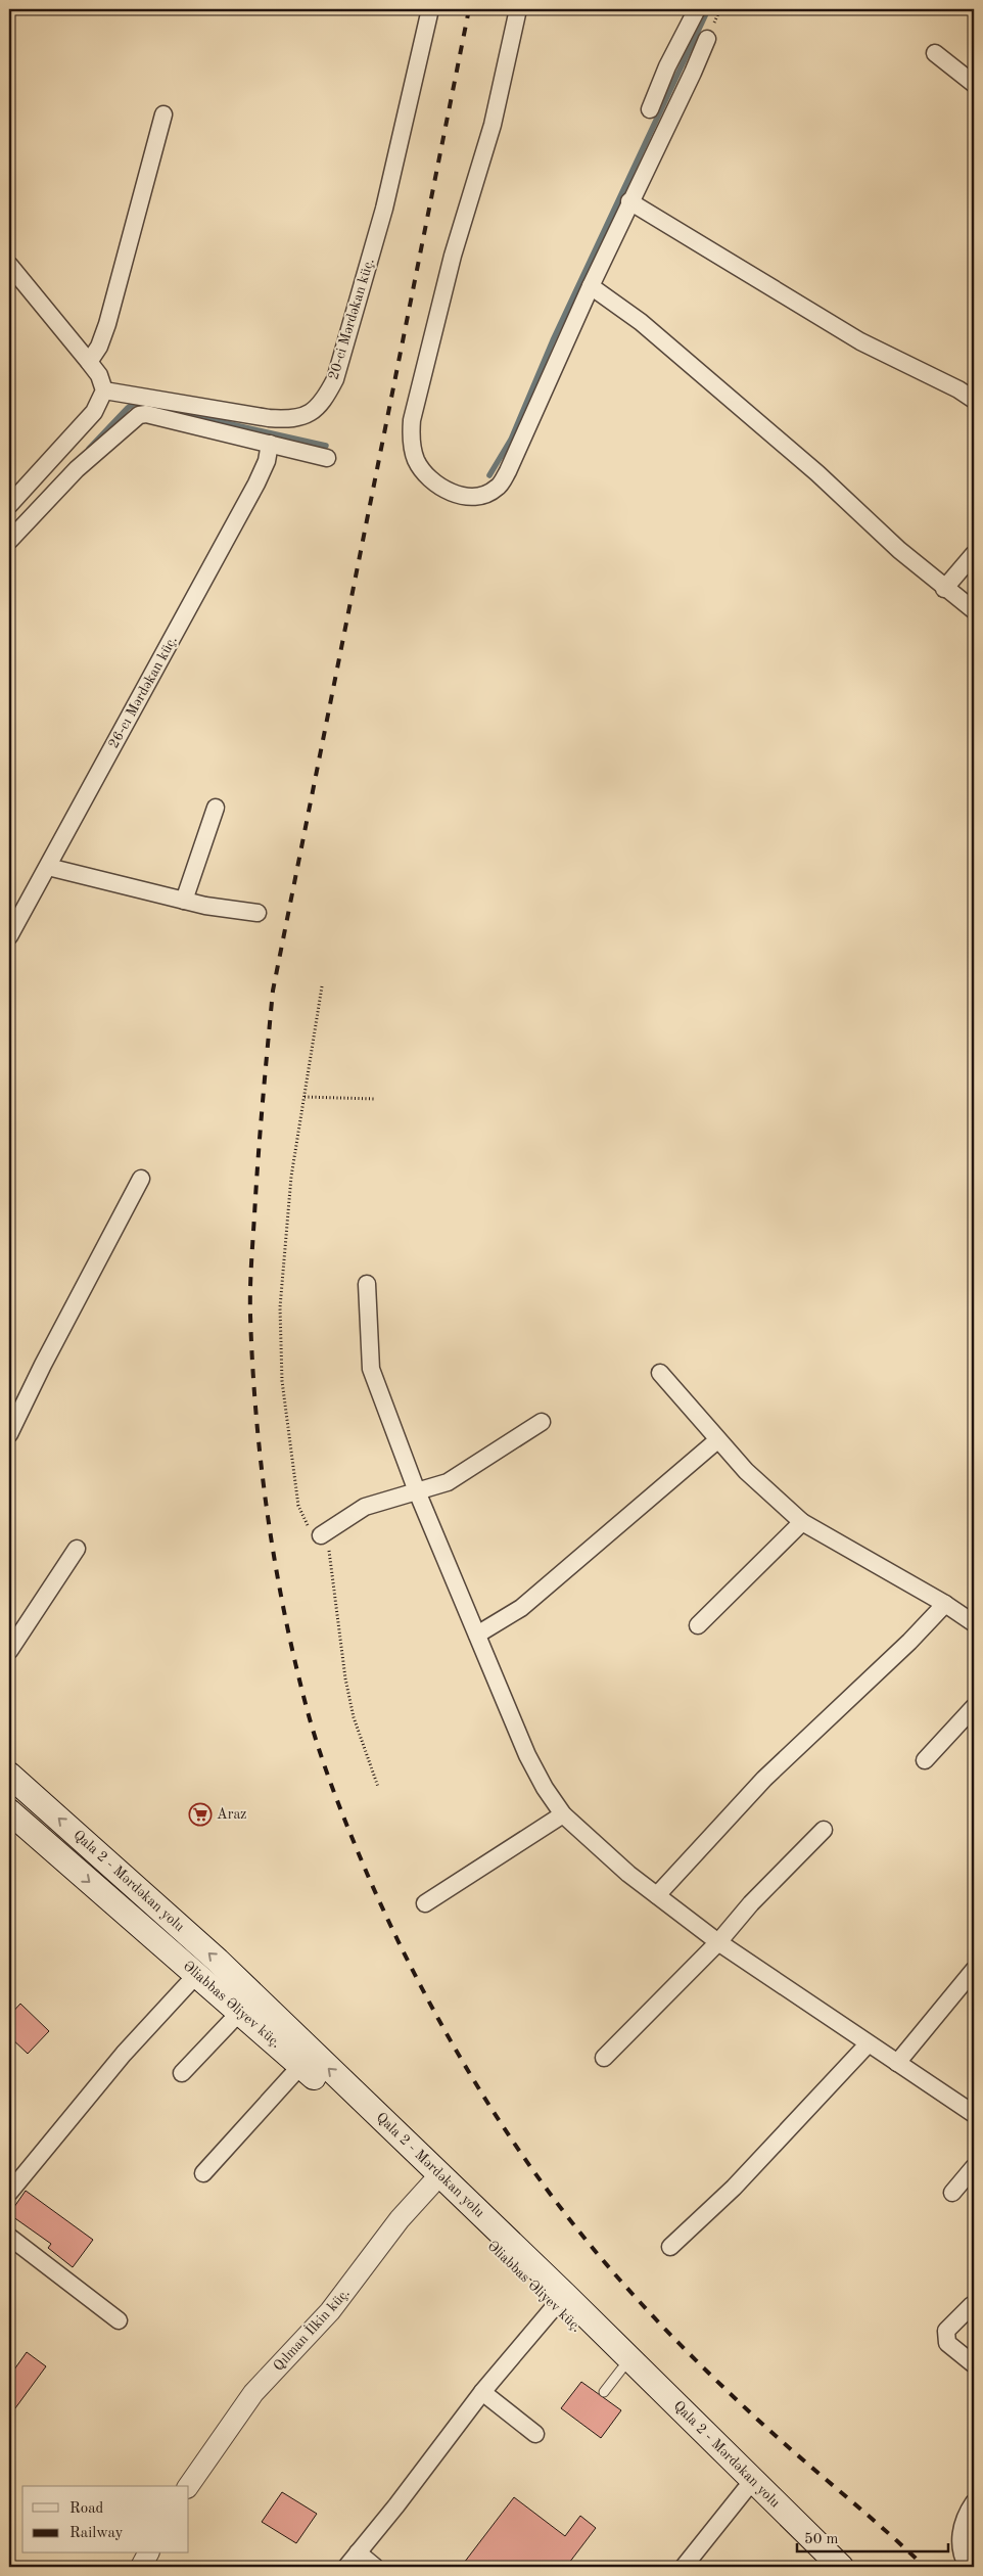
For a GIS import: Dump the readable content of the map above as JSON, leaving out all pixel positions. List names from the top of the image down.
{
  "streets": {
    "main road": ["Qala 2 - Mərdəkan yolu", "Əliabbas Əliyev küç."],
    "street": ["20-ci Mərdəkan küç.", "26-cı Mərdəkan küç.", "Qılman İlkin küç."]
  },
  "crossings": [
    ["Qala 2 - Mərdəkan yolu", "Əliabbas Əliyev küç."],
    ["Qala 2 - Mərdəkan yolu", "Qılman İlkin küç."],
    ["Əliabbas Əliyev küç.", "Qılman İlkin küç."]
  ],
  "one_way": ["Qala 2 - Mərdəkan yolu"],
  "places": {
    "supermarket": ["Araz"]
  },
  "legend": ["Road", "Railway"],
  "scale_bar": "50 m"
}
